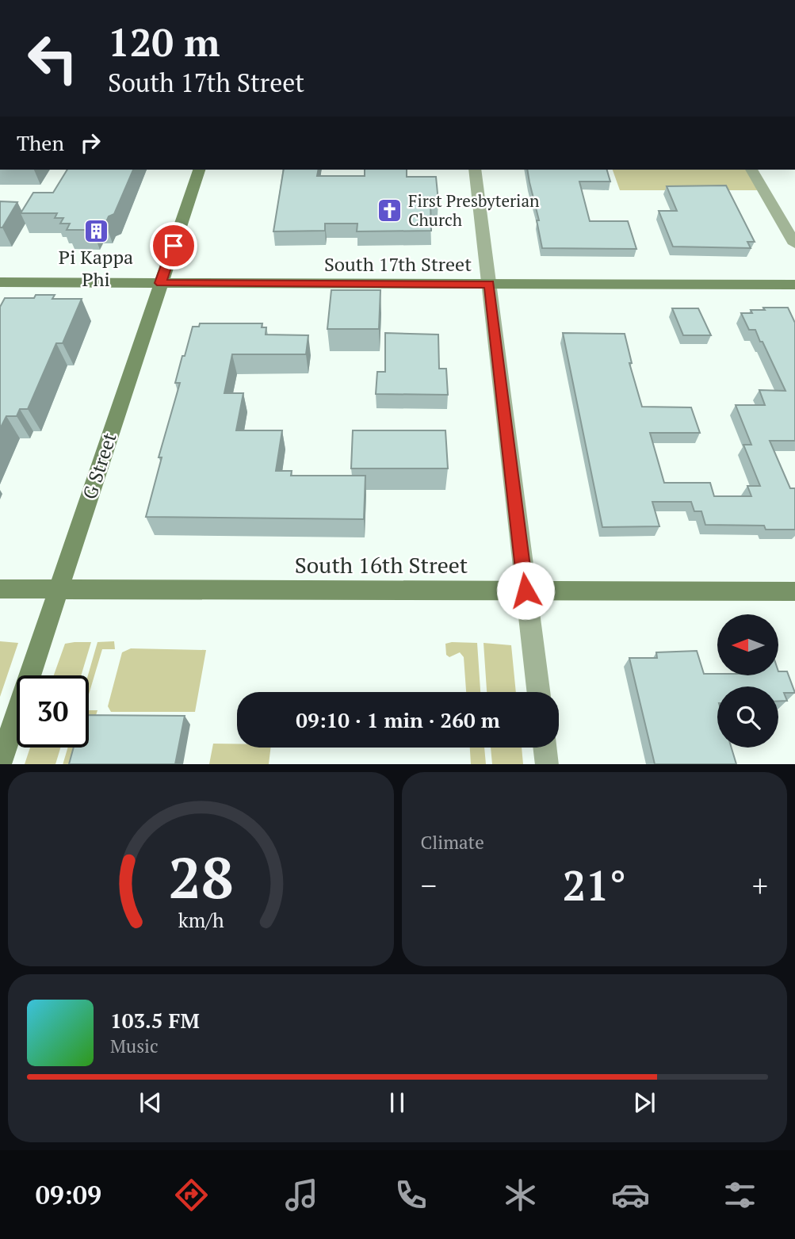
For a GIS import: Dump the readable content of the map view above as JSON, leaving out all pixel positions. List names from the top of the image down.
{
  "streets": {
    "main road": ["South 17th Street", "G Street", "South 16th Street"]
  },
  "crossings": [
    ["South 17th Street", "G Street"],
    ["G Street", "South 16th Street"]
  ],
  "places": {
    "church": ["First Presbyterian Church"],
    "building": ["Pi Kappa Phi"]
  },
  "north": "left",
  "page": {
    "turn": ["120 m", "South 17th Street"],
    "then": "Then",
    "limit": "30",
    "trip": "09:10 · 1 min · 260 m",
    "tile": "Climate",
    "heat": ["−", "21°", "+"],
    "song": ["103.5 FM", "Music"],
    "tabs": "09:09",
    "gauge": ["28", "km/h"]
  }
}
